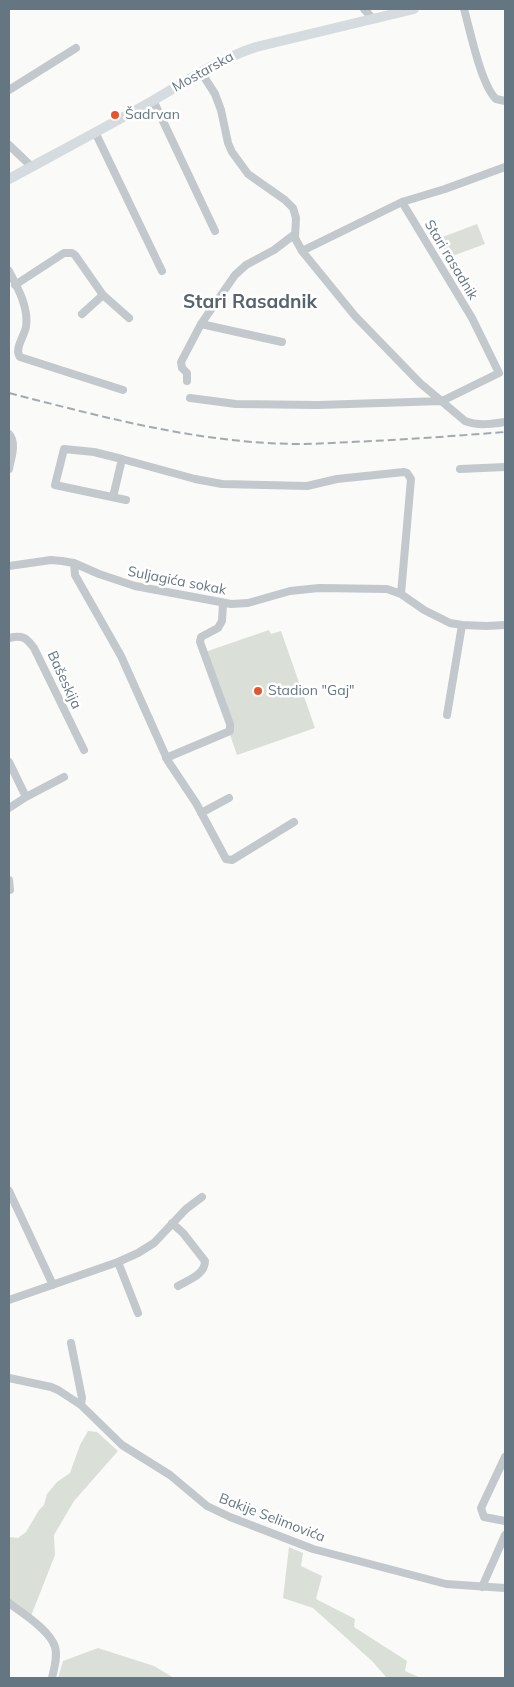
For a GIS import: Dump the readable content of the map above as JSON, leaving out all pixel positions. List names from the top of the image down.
{
  "streets": {
    "main road": ["Mostarska"],
    "street": [
      "Stari rasadnik",
      "Suljagića sokak",
      "Bašeskija",
      "Bakije Selimovića"
    ]
  },
  "districts": ["Stari Rasadnik"],
  "places": ["Šadrvan", "Stadion \"Gaj\""]
}
